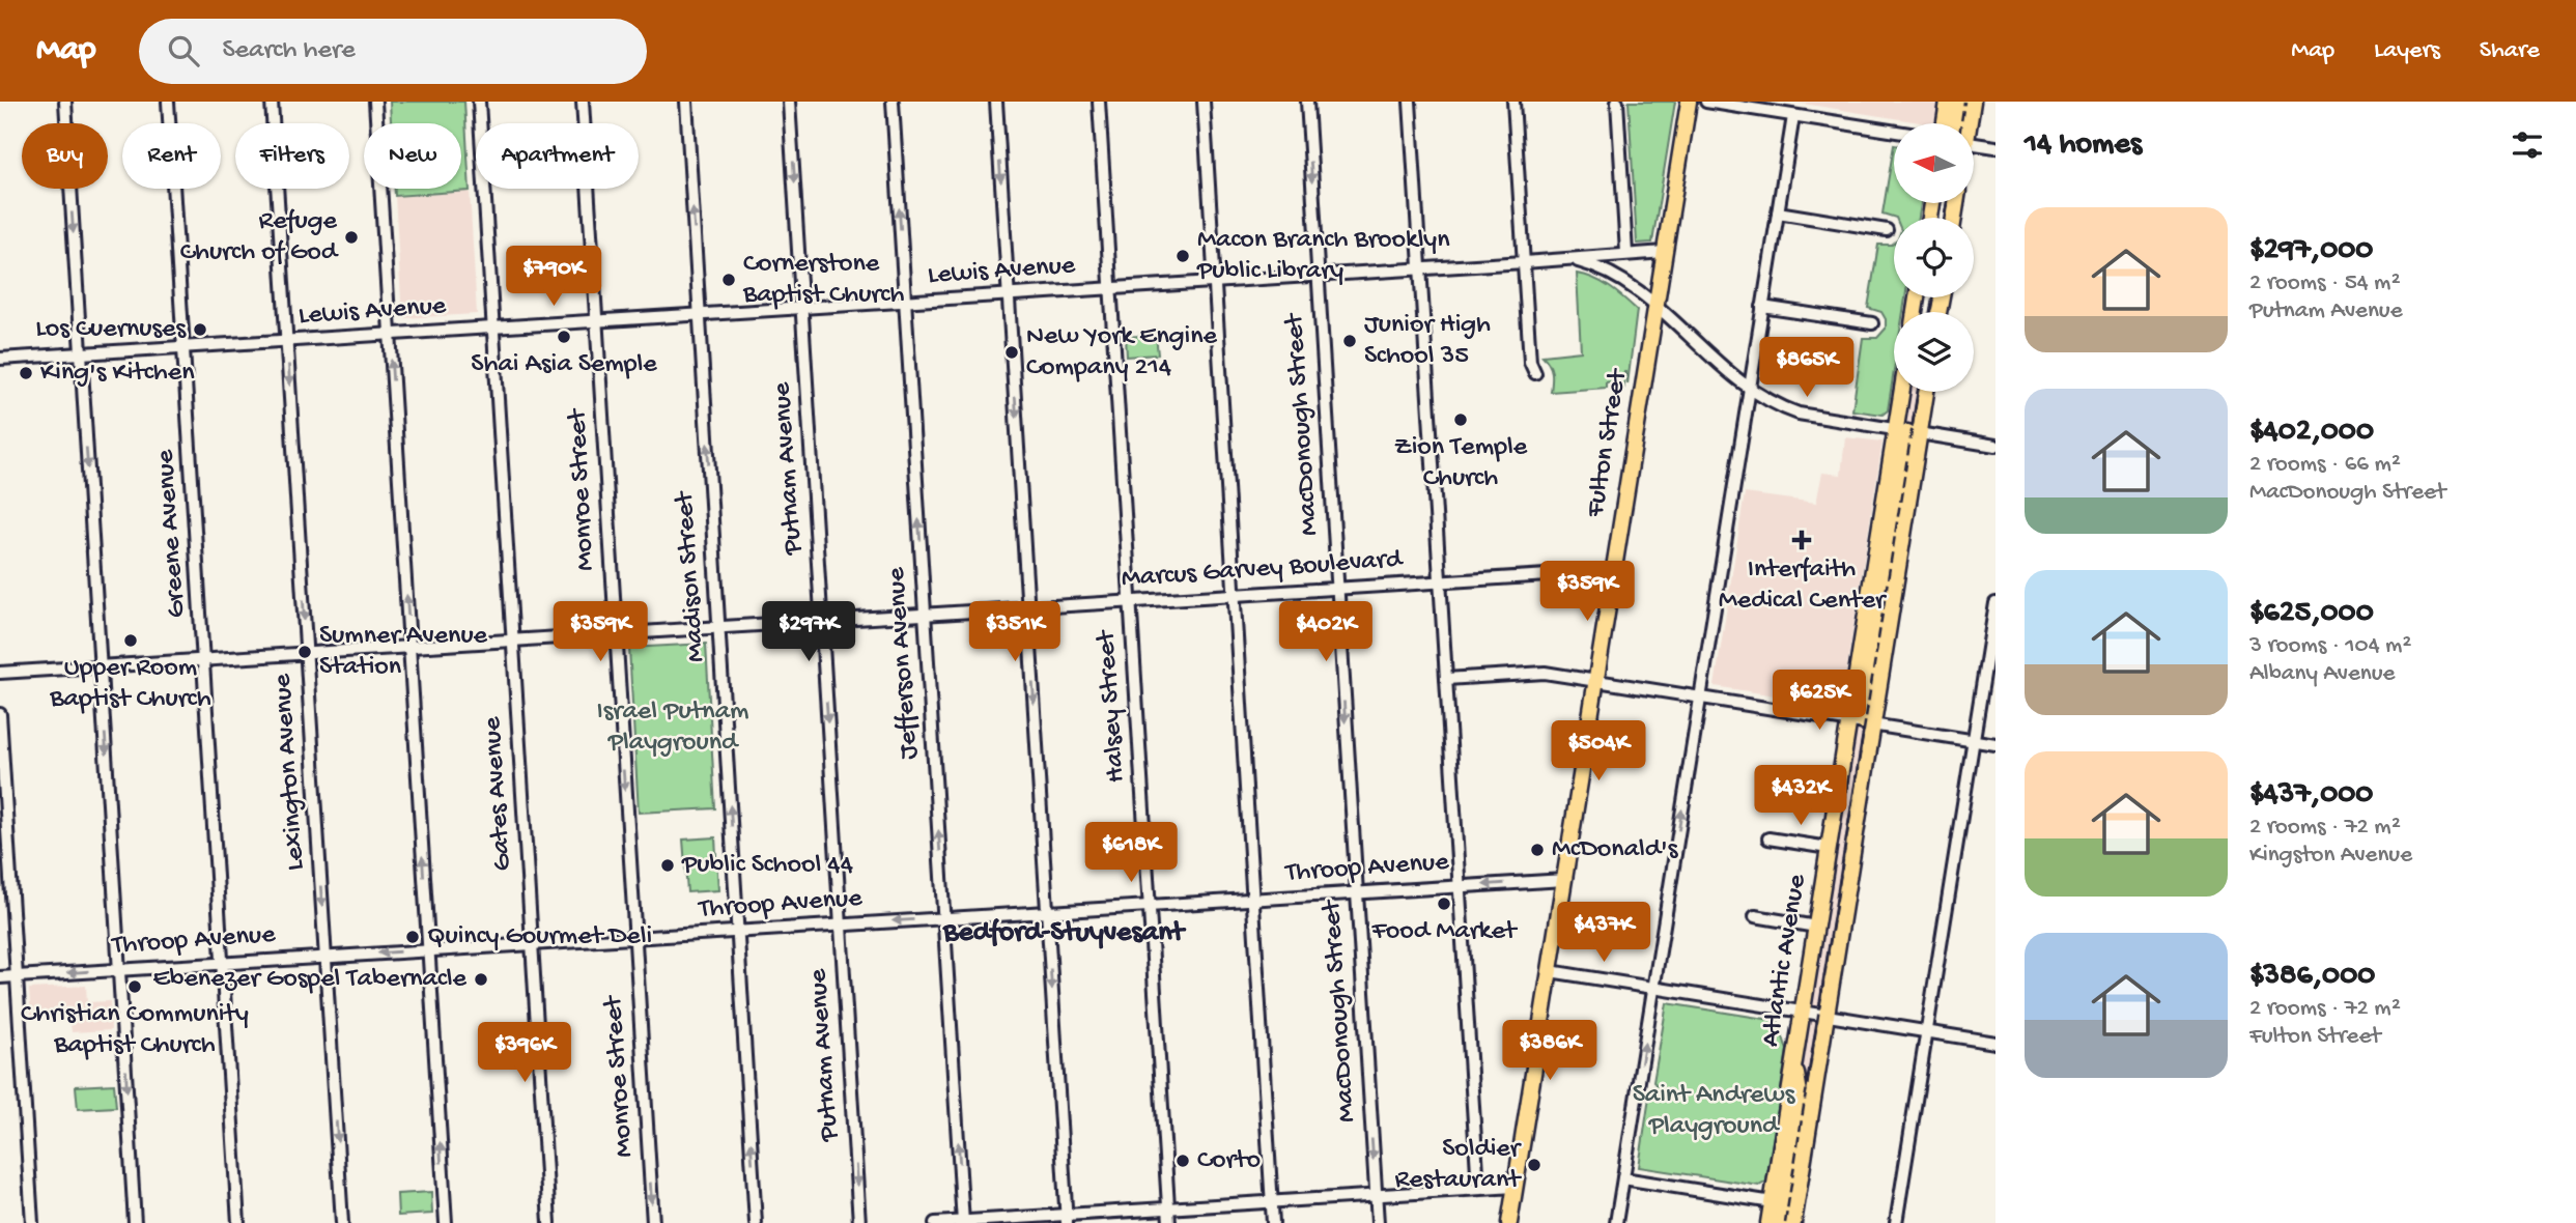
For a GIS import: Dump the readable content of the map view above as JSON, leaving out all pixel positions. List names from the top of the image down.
{
  "streets": {
    "main road": ["Fulton Street", "Atlantic Avenue"],
    "street": [
      "Lewis Avenue",
      "MacDonough Street",
      "Putnam Avenue",
      "Monroe Street",
      "Greene Avenue",
      "Marcus Garvey Boulevard",
      "Madison Street",
      "Jefferson Avenue",
      "Halsey Street",
      "Lexington Avenue",
      "Gates Avenue",
      "Throop Avenue"
    ]
  },
  "crossings": [
    ["Lewis Avenue", "MacDonough Street"],
    ["Lewis Avenue", "Fulton Street"],
    ["Lewis Avenue", "Putnam Avenue"],
    ["Lewis Avenue", "Monroe Street"],
    ["Lewis Avenue", "Greene Avenue"],
    ["Lewis Avenue", "Madison Street"],
    ["Lewis Avenue", "Jefferson Avenue"],
    ["Lewis Avenue", "Halsey Street"],
    ["Lewis Avenue", "Lexington Avenue"],
    ["Lewis Avenue", "Gates Avenue"],
    ["Lewis Avenue", "Atlantic Avenue"],
    ["MacDonough Street", "Marcus Garvey Boulevard"],
    ["MacDonough Street", "Throop Avenue"],
    ["Fulton Street", "Marcus Garvey Boulevard"],
    ["Fulton Street", "Throop Avenue"],
    ["Putnam Avenue", "Marcus Garvey Boulevard"],
    ["Putnam Avenue", "Throop Avenue"],
    ["Monroe Street", "Marcus Garvey Boulevard"],
    ["Monroe Street", "Throop Avenue"],
    ["Greene Avenue", "Marcus Garvey Boulevard"],
    ["Greene Avenue", "Throop Avenue"],
    ["Marcus Garvey Boulevard", "Madison Street"],
    ["Marcus Garvey Boulevard", "Jefferson Avenue"],
    ["Marcus Garvey Boulevard", "Halsey Street"],
    ["Marcus Garvey Boulevard", "Lexington Avenue"],
    ["Marcus Garvey Boulevard", "Gates Avenue"],
    ["Madison Street", "Throop Avenue"],
    ["Jefferson Avenue", "Throop Avenue"],
    ["Halsey Street", "Throop Avenue"],
    ["Lexington Avenue", "Throop Avenue"],
    ["Gates Avenue", "Throop Avenue"]
  ],
  "one_way": [
    "MacDonough Street",
    "Putnam Avenue",
    "Monroe Street",
    "Madison Street",
    "Jefferson Avenue",
    "Lexington Avenue"
  ],
  "districts": ["Bedford-Stuyvesant"],
  "parks": ["Israel Putnam Playground", "Saint Andrews Playground"],
  "places": {
    "other": [
      "Refuge Church of God",
      "Macon Branch Brooklyn Public Library",
      "Cornerstone Baptist Church",
      "Los Cuernuses",
      "Shai Asia Semple",
      "Junior High School 35",
      "New York Engine Company 214",
      "King's Kitchen",
      "Zion Temple Church",
      "Upper Room Baptist Church",
      "Sumner Avenue Station",
      "McDonald's",
      "Public School 44",
      "Food Market",
      "Quincy Gourmet Deli",
      "Ebenezer Gospel Tabernacle",
      "Christian Community Baptist Church",
      "Corto",
      "Soldier Restaurant"
    ],
    "health": ["Interfaith Medical Center"]
  },
  "north": "left",
  "page": {
    "header": "Map",
    "search": "Search here",
    "nav": ["Map", "Layers", "Share"],
    "heading": "14 homes",
    "chip": [
      "Buy",
      "Rent",
      "Filters",
      "New",
      "Apartment"
    ],
    "list": [
      {
        "name": "$297,000",
        "note": "2 rooms · 54 m² · Putnam Avenue"
      },
      {
        "name": "$402,000",
        "note": "2 rooms · 66 m² · MacDonough Street"
      },
      {
        "name": "$625,000",
        "note": "3 rooms · 104 m² · Albany Avenue"
      },
      {
        "name": "$437,000",
        "note": "2 rooms · 72 m² · Kingston Avenue"
      },
      {
        "name": "$386,000",
        "note": "2 rooms · 72 m² · Fulton Street"
      }
    ],
    "price": [
      "$790K",
      "$865K",
      "$359K",
      "$359K",
      "$297K",
      "$351K",
      "$402K",
      "$625K",
      "$504K",
      "$432K",
      "$618K",
      "$437K",
      "$386K",
      "$396K"
    ]
  }
}
